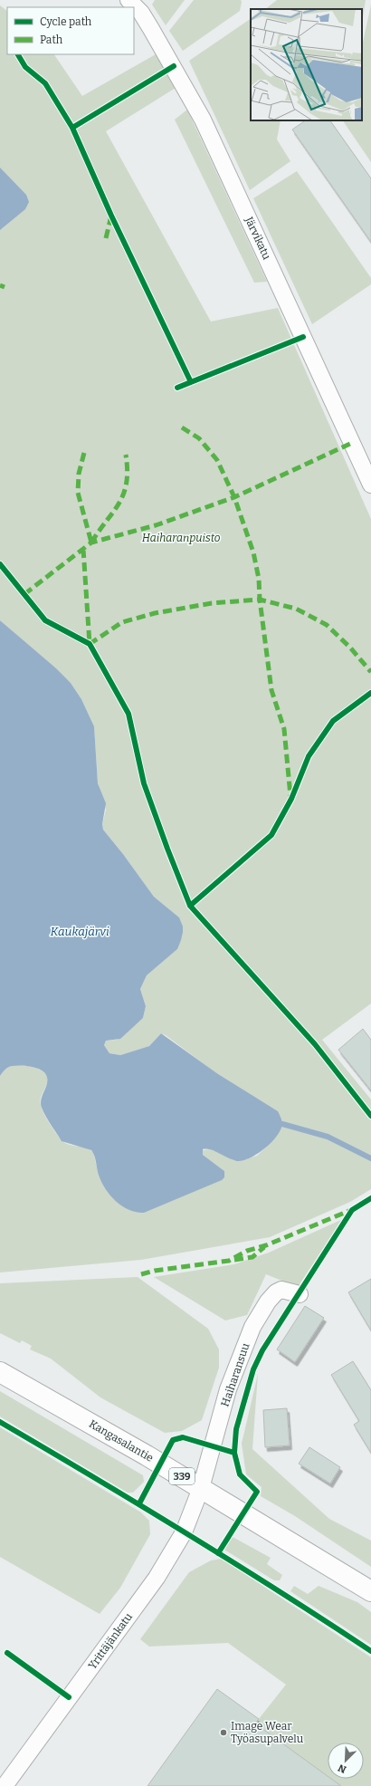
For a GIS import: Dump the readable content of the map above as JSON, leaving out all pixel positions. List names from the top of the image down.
{
  "streets": {
    "main road": ["Kangasalantie", "339"],
    "street": ["Järvikatu", "Haiharansuu", "Yrittäjänkatu"]
  },
  "crossings": [
    ["Haiharansuu", "Kangasalantie"],
    ["Haiharansuu", "Yrittäjänkatu"],
    ["Kangasalantie", "Yrittäjänkatu"]
  ],
  "water": ["Kaukajärvi"],
  "parks": ["Haiharanpuisto"],
  "places": ["Image Wear Työasupalvelu"],
  "legend": ["Cycle path", "Path"],
  "north": "bottom left"
}
